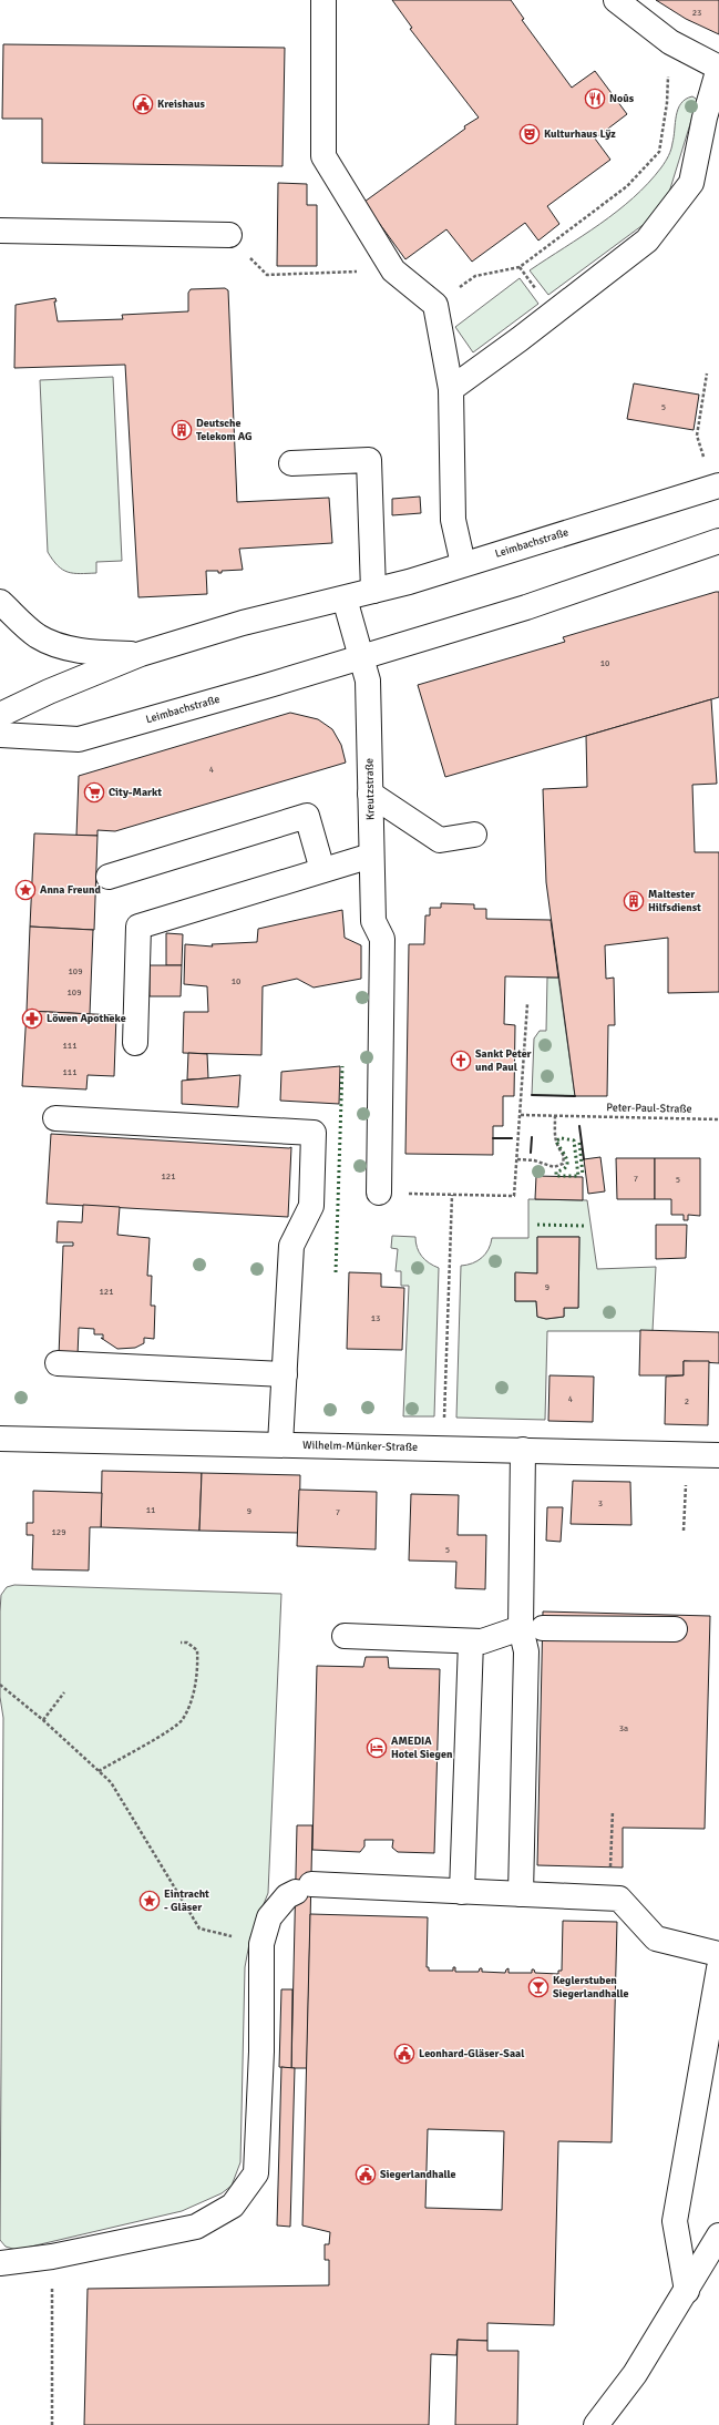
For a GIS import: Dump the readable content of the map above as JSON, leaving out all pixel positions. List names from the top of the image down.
{
  "streets": {
    "main road": ["Leimbachstraße", "Kreutzstraße", "Wilhelm-Münker-Straße"],
    "path": ["Peter-Paul-Straße"]
  },
  "crossings": [
    ["Leimbachstraße", "Kreutzstraße"]
  ],
  "places": {
    "restaurant": ["Noûs"],
    "public building": ["Kreishaus", "Leonhard-Gläser-Saal", "Siegerlandhalle"],
    "theatre": ["Kulturhaus Lÿz"],
    "building": ["Deutsche Telekom AG", "Maltester Hilfsdienst"],
    "supermarket": ["City-Markt"],
    "place": ["Anna Freund", "Eintracht - Gläser"],
    "pharmacy": ["Löwen Apotheke"],
    "church": ["Sankt Peter und Paul"],
    "hotel": ["AMEDIA Hotel Siegen"],
    "bar": ["Keglerstuben Siegerlandhalle"]
  },
  "house_numbers": [
    "23",
    "5",
    "10",
    "4",
    "109",
    "10",
    "109",
    "111",
    "111",
    "121",
    "7",
    "5",
    "9",
    "121",
    "13",
    "4",
    "2",
    "3",
    "11",
    "9",
    "7",
    "129",
    "5",
    "3a"
  ]
}
